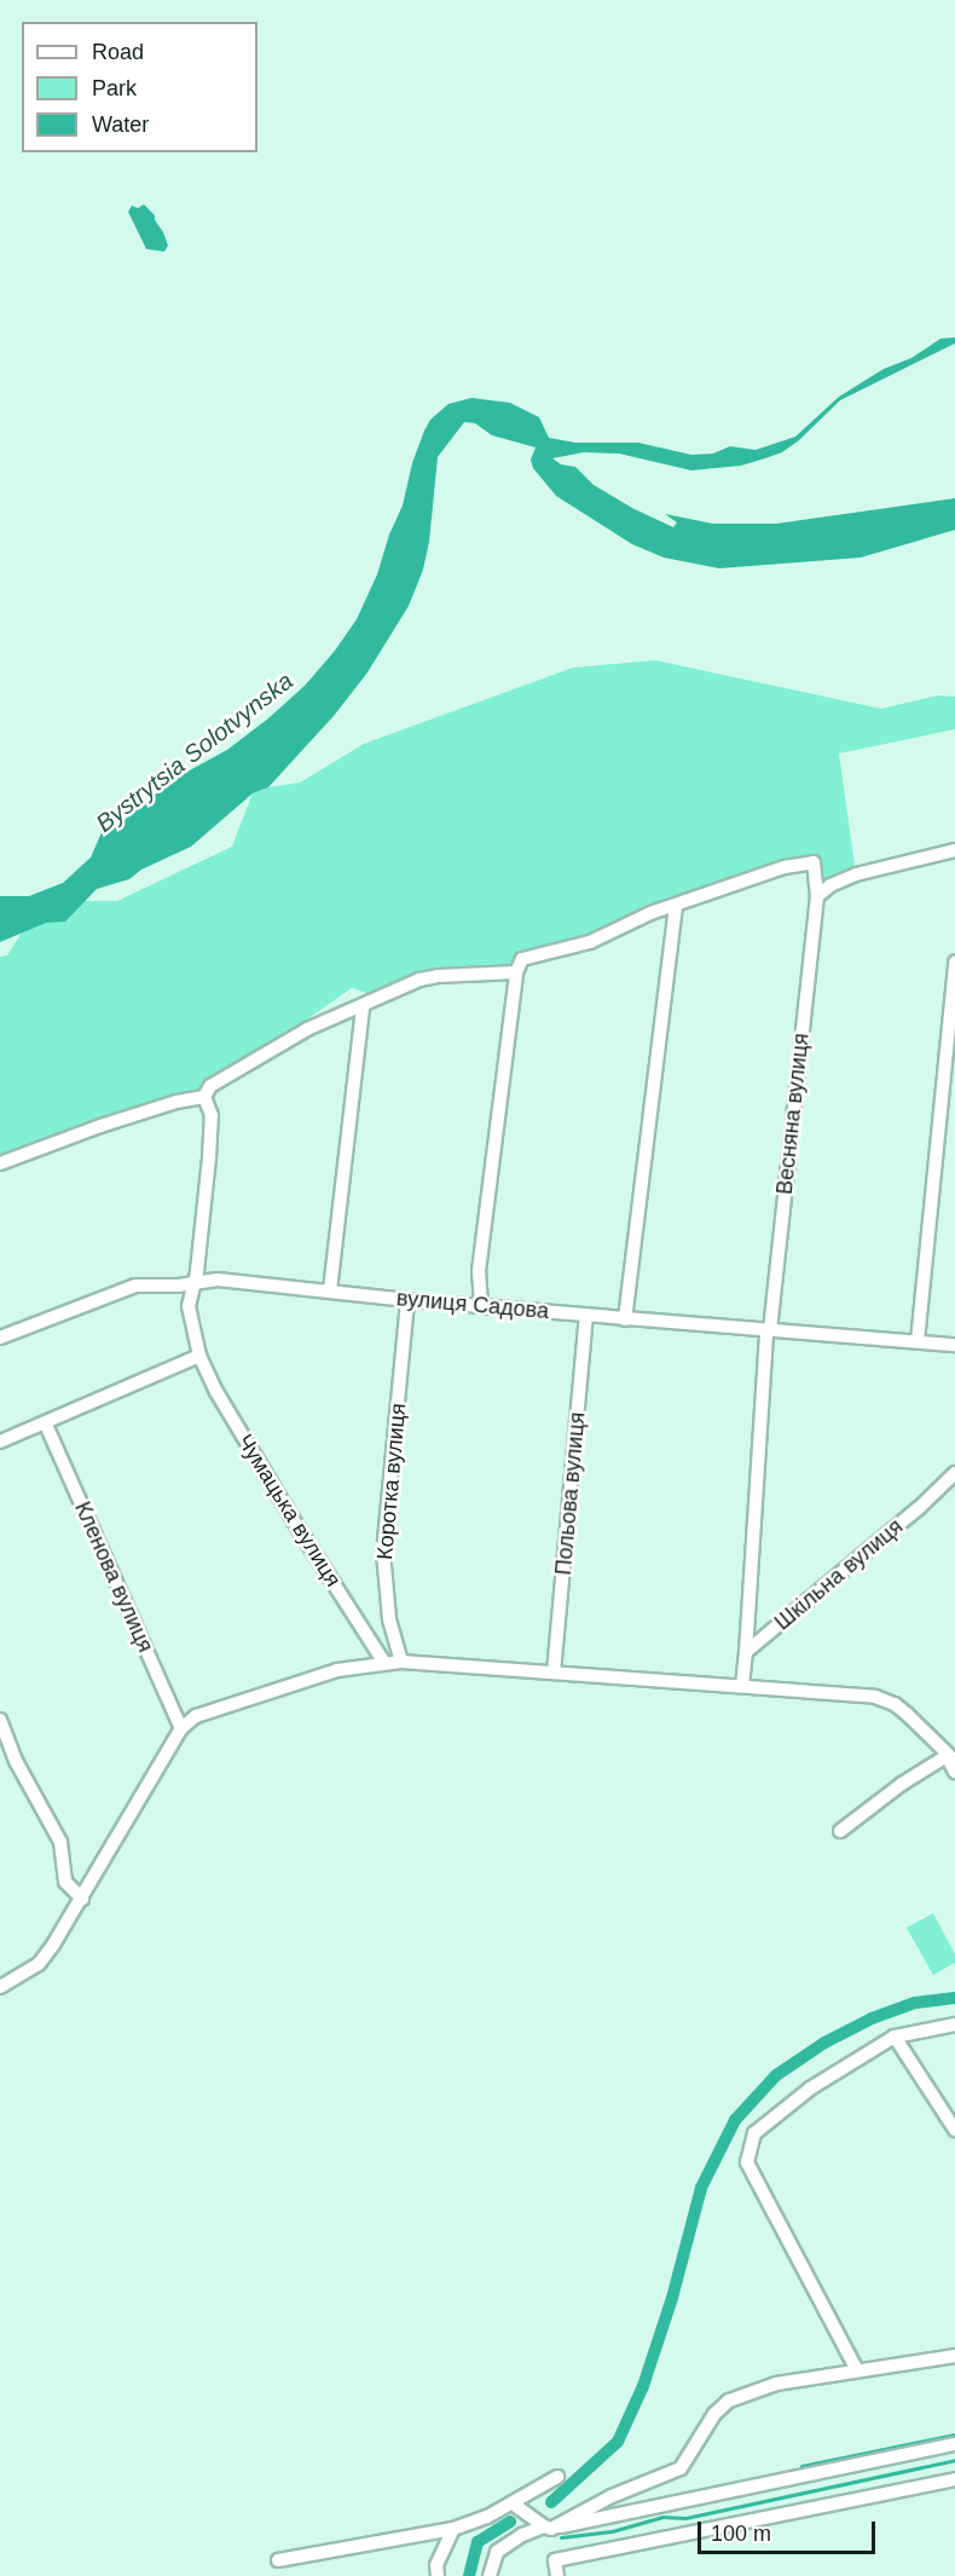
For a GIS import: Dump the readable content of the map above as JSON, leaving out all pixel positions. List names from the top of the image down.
{
  "streets": {
    "street": [
      "Весняна вулиця",
      "вулиця Садова",
      "Коротка вулиця",
      "Польова вулиця",
      "Чумацька вулиця",
      "Шкільна вулиця",
      "Кленова вулиця"
    ]
  },
  "crossings": [
    ["Весняна вулиця", "вулиця Садова"],
    ["Весняна вулиця", "Шкільна вулиця"],
    ["вулиця Садова", "Коротка вулиця"],
    ["вулиця Садова", "Польова вулиця"],
    ["вулиця Садова", "Чумацька вулиця"]
  ],
  "water": ["Bystrytsia Solotvynska"],
  "legend": ["Road", "Park", "Water"],
  "scale_bar": "100 m"
}
